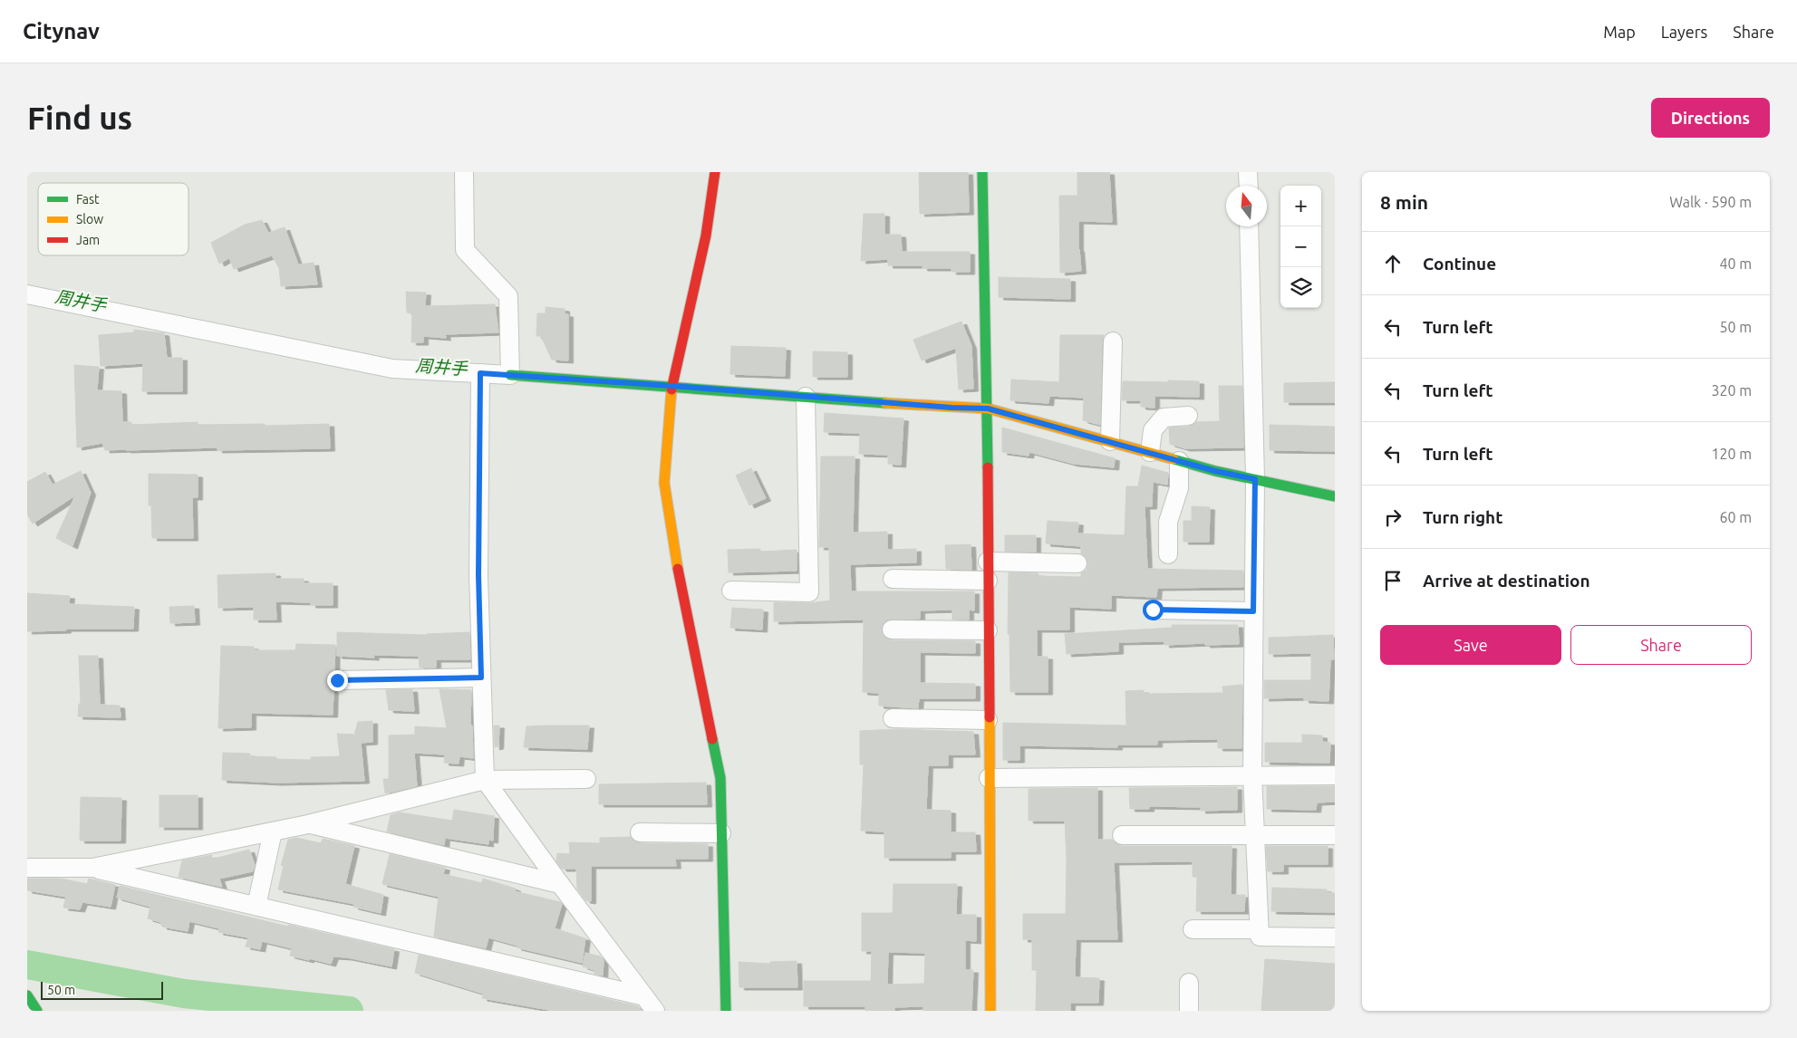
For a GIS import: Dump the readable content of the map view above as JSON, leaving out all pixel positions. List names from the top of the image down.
{
  "water": ["周井手"],
  "legend": ["Fast", "Slow", "Jam"],
  "scale_bar": "50 m",
  "north": "top",
  "page": {
    "header": "Citynav",
    "nav": ["Map", "Layers", "Share"],
    "buttons": [
      "Directions",
      ["Save", "Share"]
    ],
    "title": "Find us",
    "heading": ["8 min", "Walk · 590 m"],
    "map_buttons": ["+", "−"],
    "list": [
      ["Continue", "40 m"],
      ["Turn left", "50 m"],
      ["Turn left", "320 m"],
      ["Turn left", "120 m"],
      ["Turn right", "60 m"],
      "Arrive at destination"
    ],
    "scale": "50 m"
  }
}
